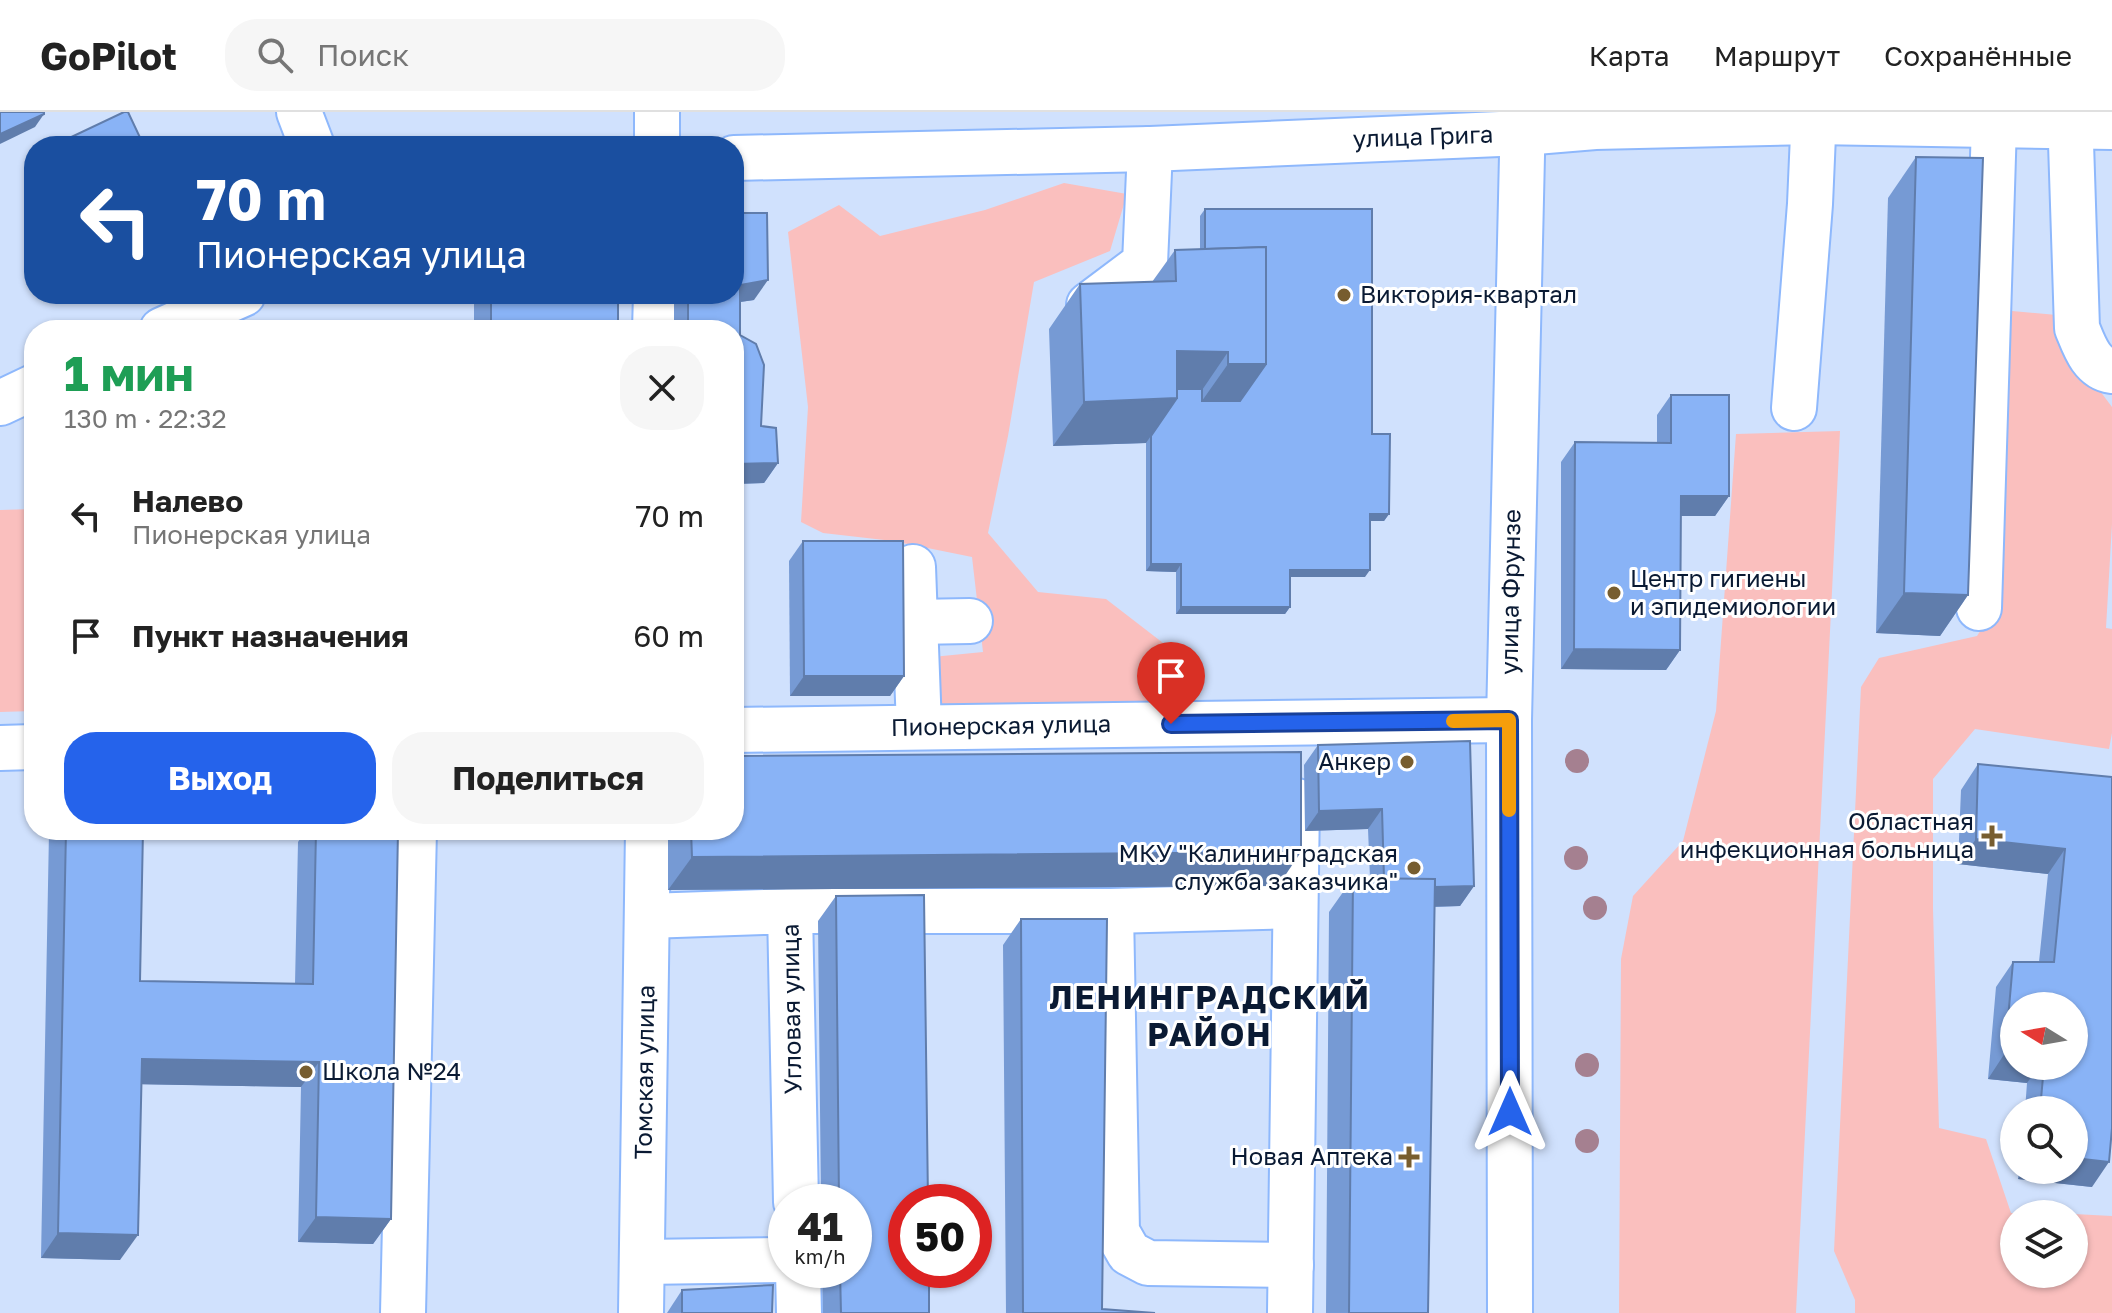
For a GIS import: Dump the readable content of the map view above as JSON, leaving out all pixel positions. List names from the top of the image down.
{
  "streets": {
    "street": [
      "улица Грига",
      "улица Фрунзе",
      "Пионерская улица",
      "Угловая улица",
      "Томская улица"
    ]
  },
  "crossings": [
    ["улица Грига", "улица Фрунзе"],
    ["улица Фрунзе", "Пионерская улица"],
    ["Угловая улица", "Томская улица"]
  ],
  "districts": ["ЛЕНИНГРАДСКИЙ РАЙОН"],
  "places": {
    "other": [
      "Виктория-квартал",
      "Центр гигиены и эпидемиологии",
      "Анкер",
      "МКУ \"Калининградская служба заказчика\"",
      "Школа №24"
    ],
    "health": ["Областная инфекционная больница", "Новая Аптека"]
  },
  "north": "left",
  "page": {
    "header": "GoPilot",
    "search": "Поиск",
    "nav": ["Карта", "Маршрут", "Сохранённые"],
    "turn": ["70 m", "Пионерская улица"],
    "heading": ["1 мин", "130 m · 22:32"],
    "list": [
      {
        "name": "Налево",
        "note": "Пионерская улица",
        "value": "70 m"
      },
      {
        "name": "Пункт назначения",
        "value": "60 m"
      }
    ],
    "buttons": ["Выход", "Поделиться"],
    "speed": "41 km/h",
    "limit": "50"
  }
}
